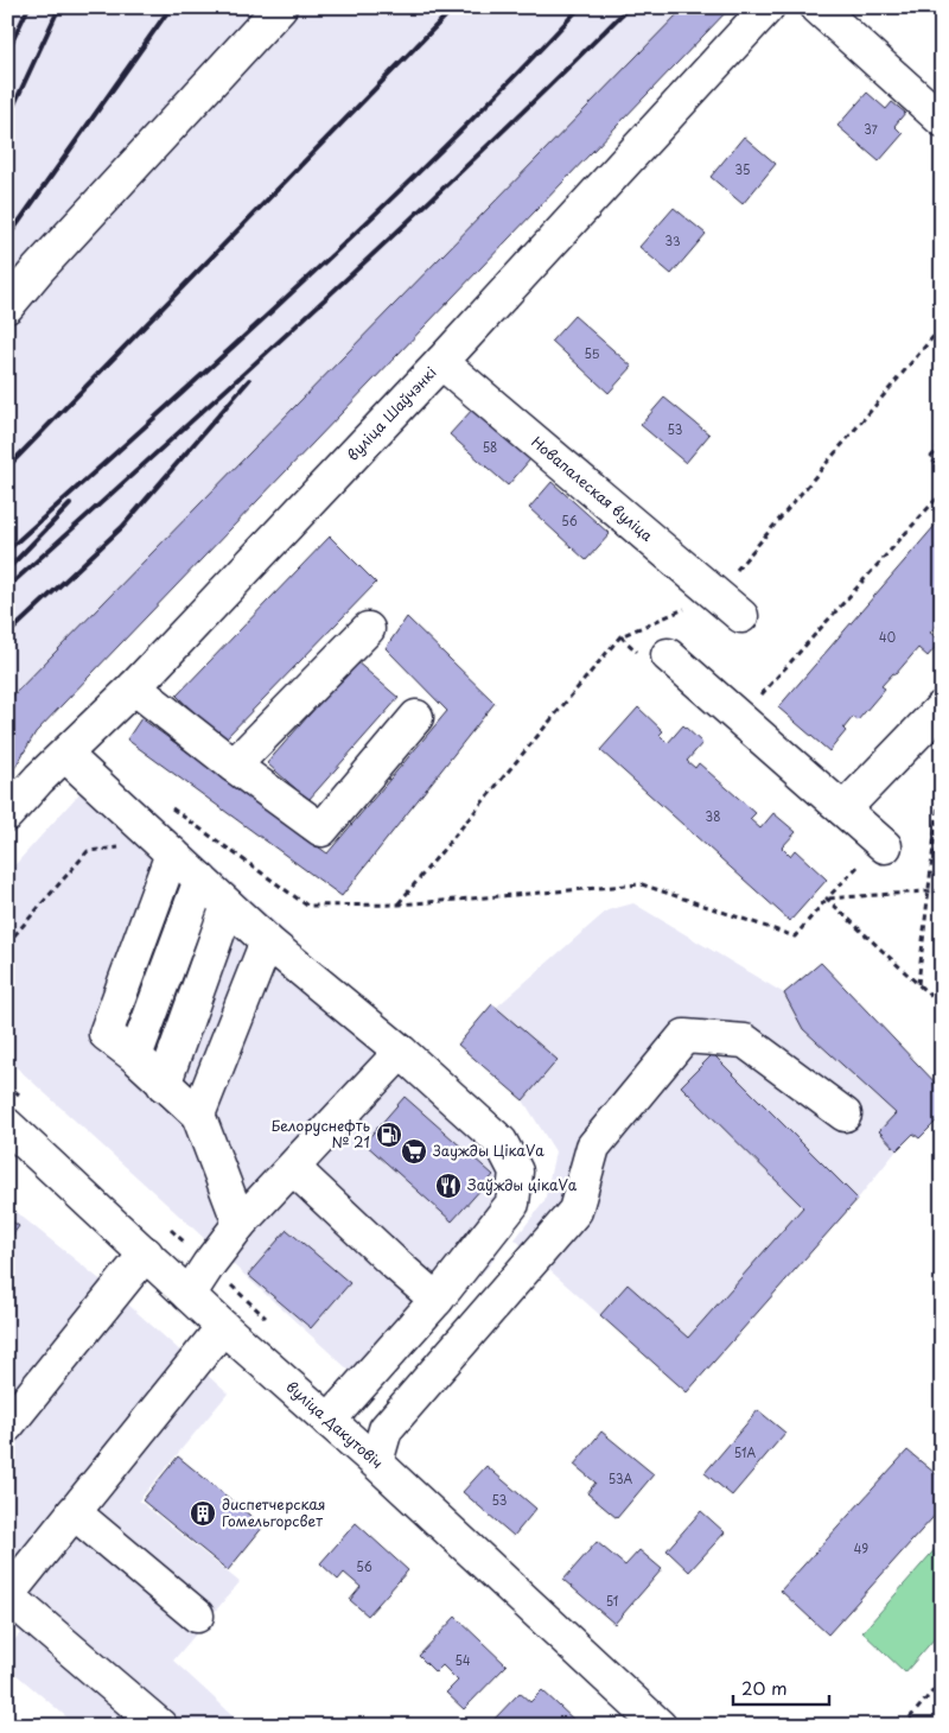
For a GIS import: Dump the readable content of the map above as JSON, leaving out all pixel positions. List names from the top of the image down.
{
  "streets": {
    "street": ["вуліца Шаўчэнкі", "Новапалеская вуліца", "вуліца Дакутовіч"]
  },
  "crossings": [
    ["вуліца Шаўчэнкі", "Новапалеская вуліца"]
  ],
  "places": {
    "fuel station": ["Белоруснефть № 21"],
    "supermarket": ["Заужды ЦікаVа"],
    "restaurant": ["Заўжды цікаVа"],
    "building": ["диспетчерская Гомельгорсвет"]
  },
  "house_numbers": [
    "37",
    "35",
    "33",
    "55",
    "53",
    "58",
    "56",
    "40",
    "38",
    "51А",
    "53А",
    "53",
    "49",
    "56",
    "51",
    "54"
  ],
  "scale_bar": "20 m"
}
